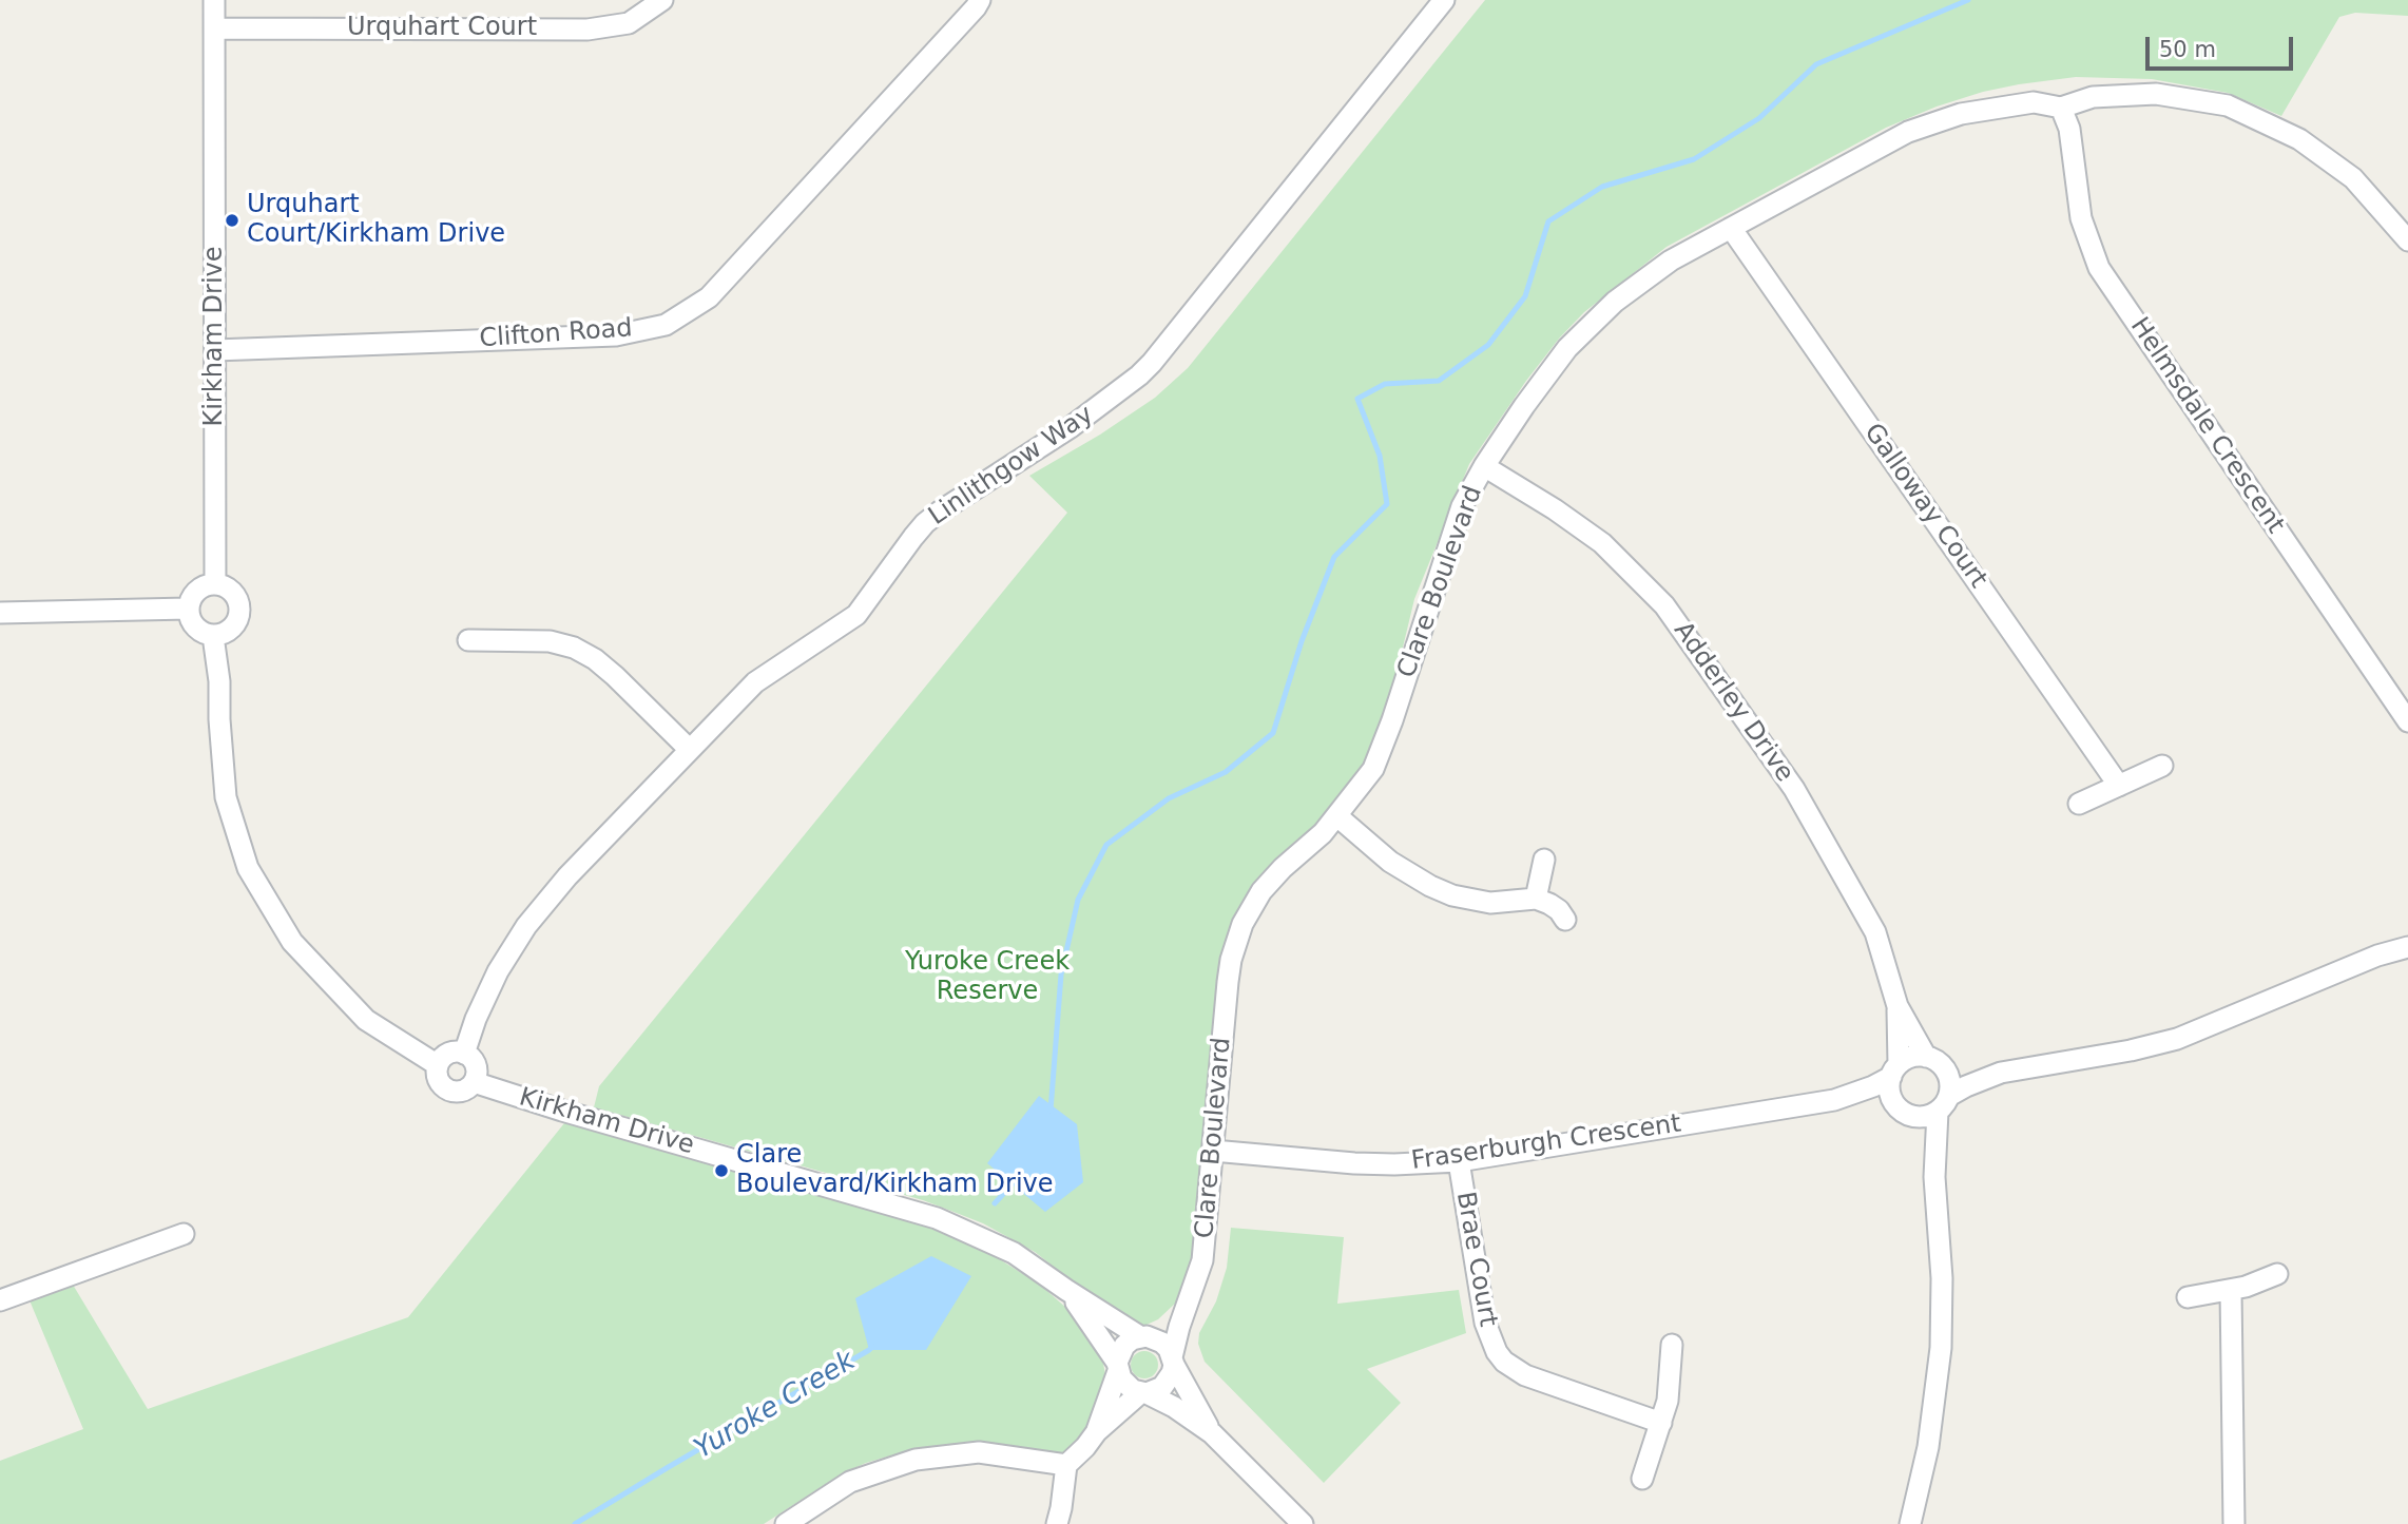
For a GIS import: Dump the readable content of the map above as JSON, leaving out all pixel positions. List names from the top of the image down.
{
  "streets": {
    "street": [
      "Urquhart Court",
      "Clifton Road",
      "Kirkham Drive",
      "Helmsdale Crescent",
      "Linlithgow Way",
      "Galloway Court",
      "Clare Boulevard",
      "Adderley Drive",
      "Fraserburgh Crescent",
      "Brae Court"
    ]
  },
  "crossings": [
    ["Urquhart Court", "Kirkham Drive"],
    ["Clifton Road", "Kirkham Drive"],
    ["Kirkham Drive", "Linlithgow Way"],
    ["Kirkham Drive", "Clare Boulevard"],
    ["Helmsdale Crescent", "Clare Boulevard"],
    ["Galloway Court", "Clare Boulevard"],
    ["Clare Boulevard", "Adderley Drive"],
    ["Clare Boulevard", "Fraserburgh Crescent"],
    ["Adderley Drive", "Fraserburgh Crescent"],
    ["Fraserburgh Crescent", "Brae Court"]
  ],
  "water": ["Yuroke Creek"],
  "parks": ["Yuroke Creek Reserve"],
  "places": ["Urquhart Court/Kirkham Drive", "Clare Boulevard/Kirkham Drive"],
  "scale_bar": "50 m"
}
